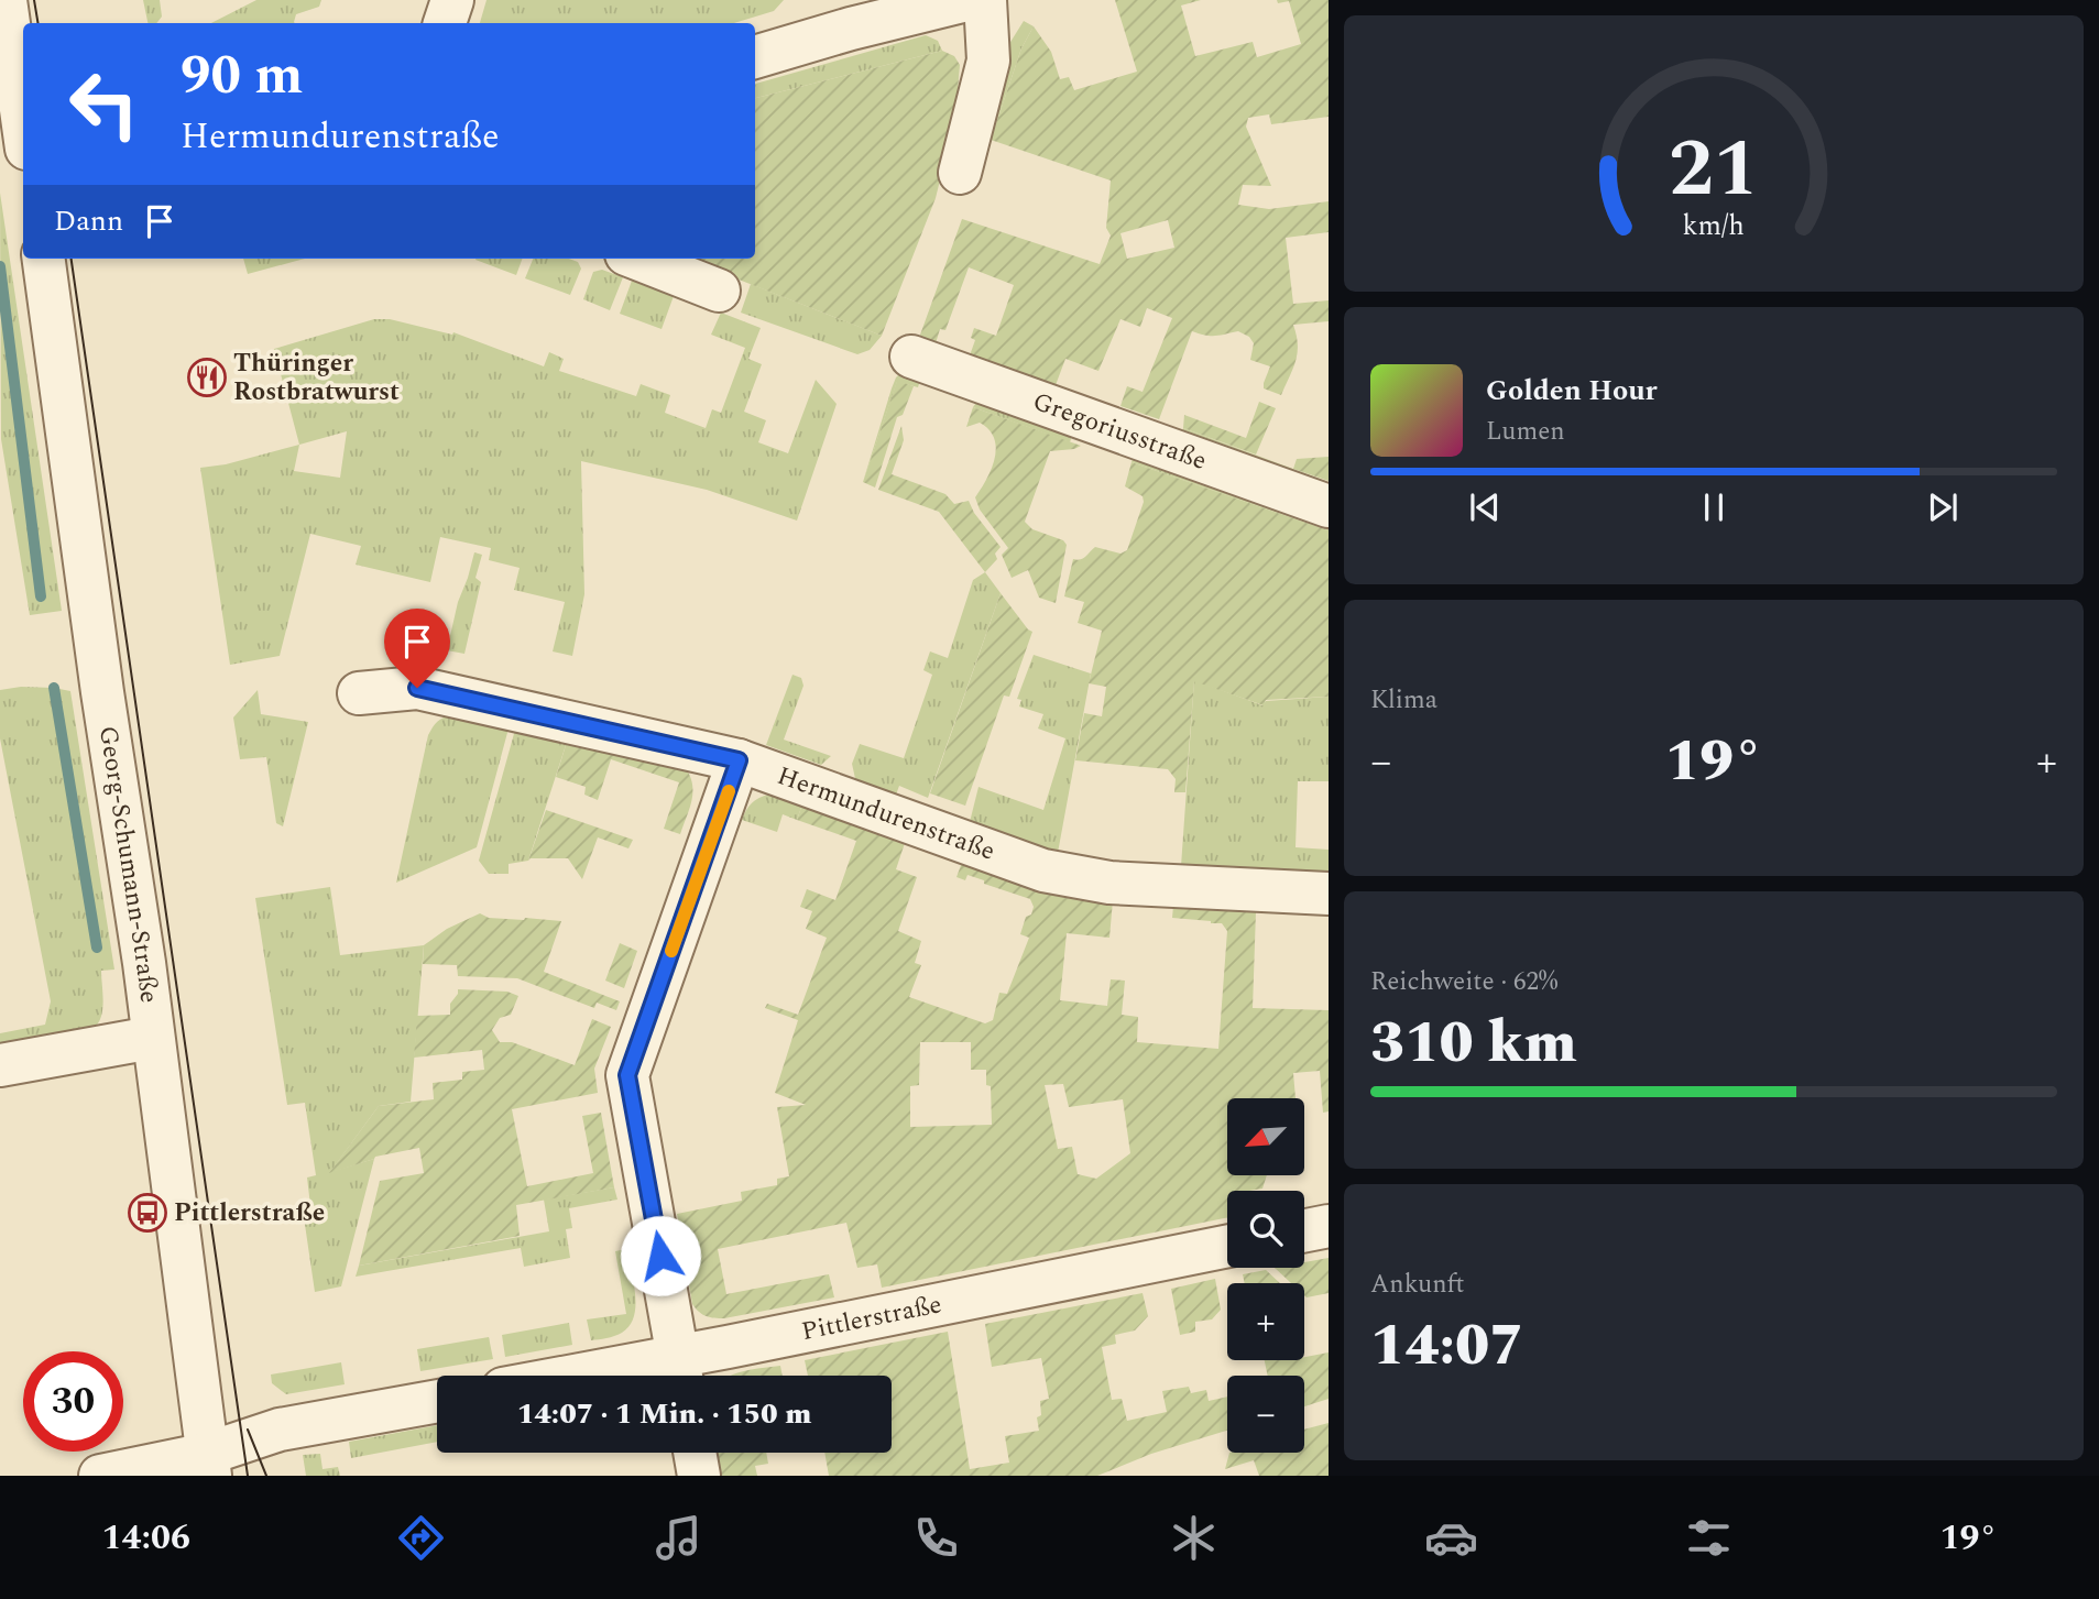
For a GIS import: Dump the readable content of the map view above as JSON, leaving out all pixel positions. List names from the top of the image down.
{
  "streets": {
    "street": [
      "Gregoriusstraße",
      "Hermundurenstraße",
      "Georg-Schumann-Straße",
      "Pittlerstraße"
    ]
  },
  "places": {
    "restaurant": ["Thüringer Rostbratwurst"],
    "bus stop": ["Pittlerstraße"]
  },
  "north": "bottom left",
  "page": {
    "turn": ["90 m", "Hermundurenstraße"],
    "then": "Dann",
    "song": ["Golden Hour", "Lumen"],
    "tile": [
      "Klima",
      ["Reichweite · 62%", "310 km"],
      ["Ankunft", "14:07"]
    ],
    "heat": ["−", "19°", "+"],
    "map_buttons": ["+", "−"],
    "limit": "30",
    "trip": "14:07 · 1 Min. · 150 m",
    "tabs": ["14:06", "19°"],
    "gauge": ["21", "km/h"]
  }
}
